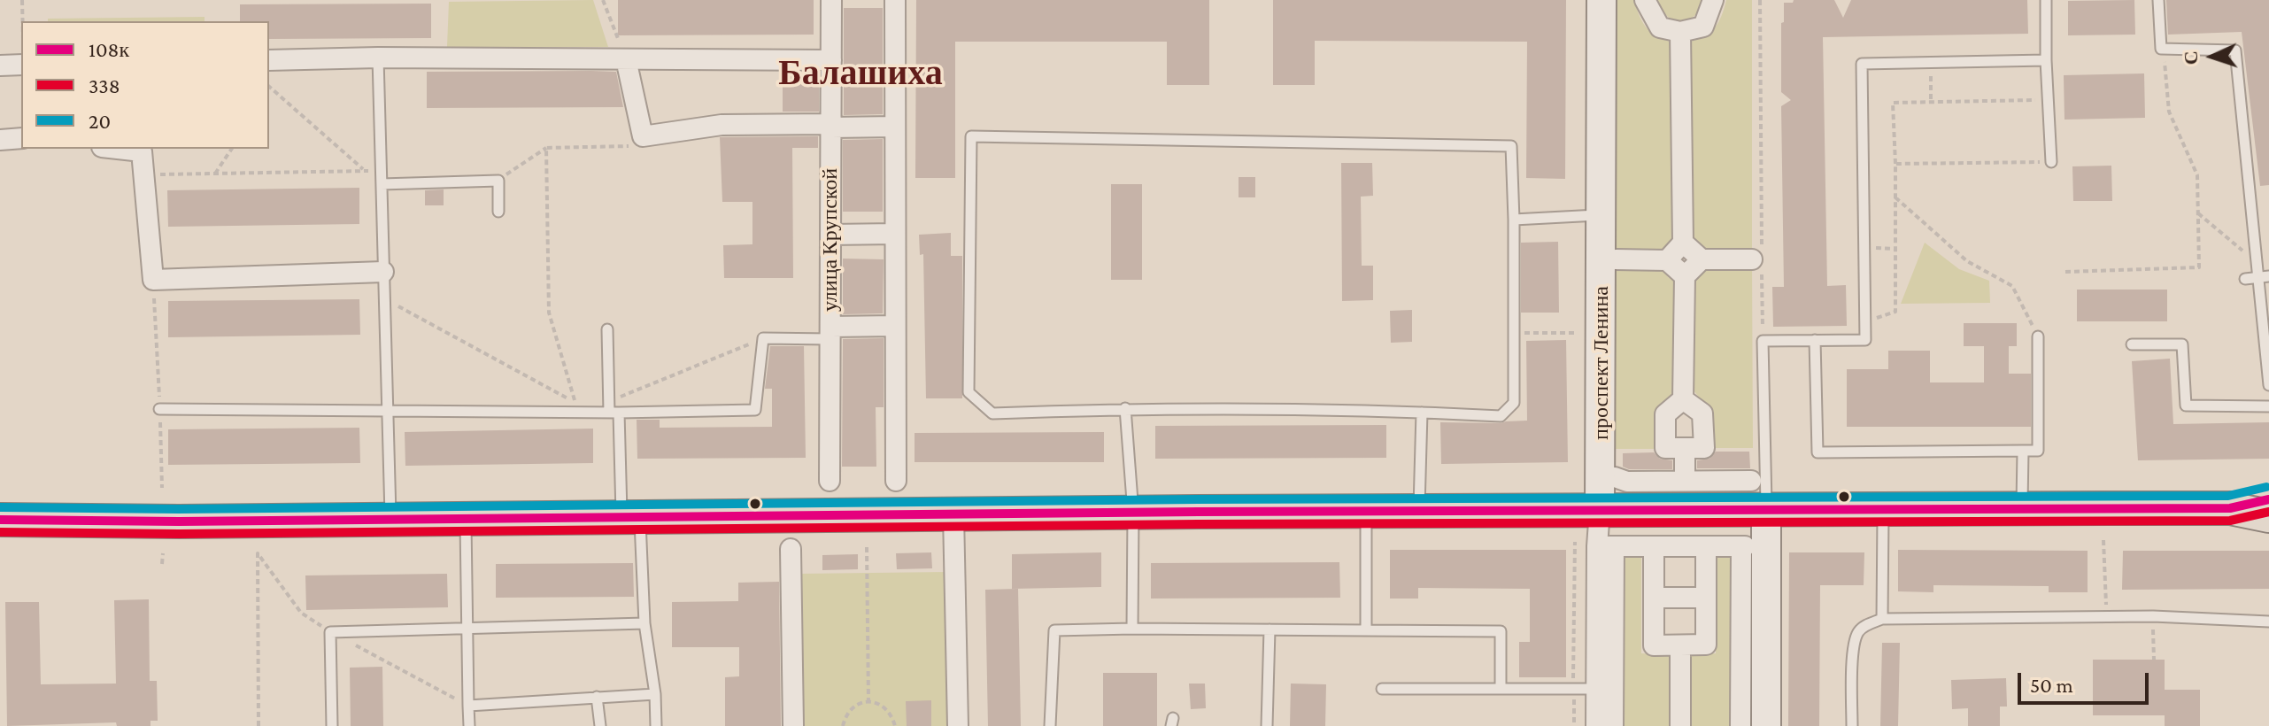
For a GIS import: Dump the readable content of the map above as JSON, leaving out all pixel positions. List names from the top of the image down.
{
  "streets": {
    "main road": ["проспект Ленина"],
    "street": ["улица Крупской"]
  },
  "districts": ["Балашиха"],
  "lines": ["transit line 20", "transit line 108к", "transit line 338"],
  "legend": ["108к", "338", "20"],
  "scale_bar": "50 m",
  "north": "left"
}
